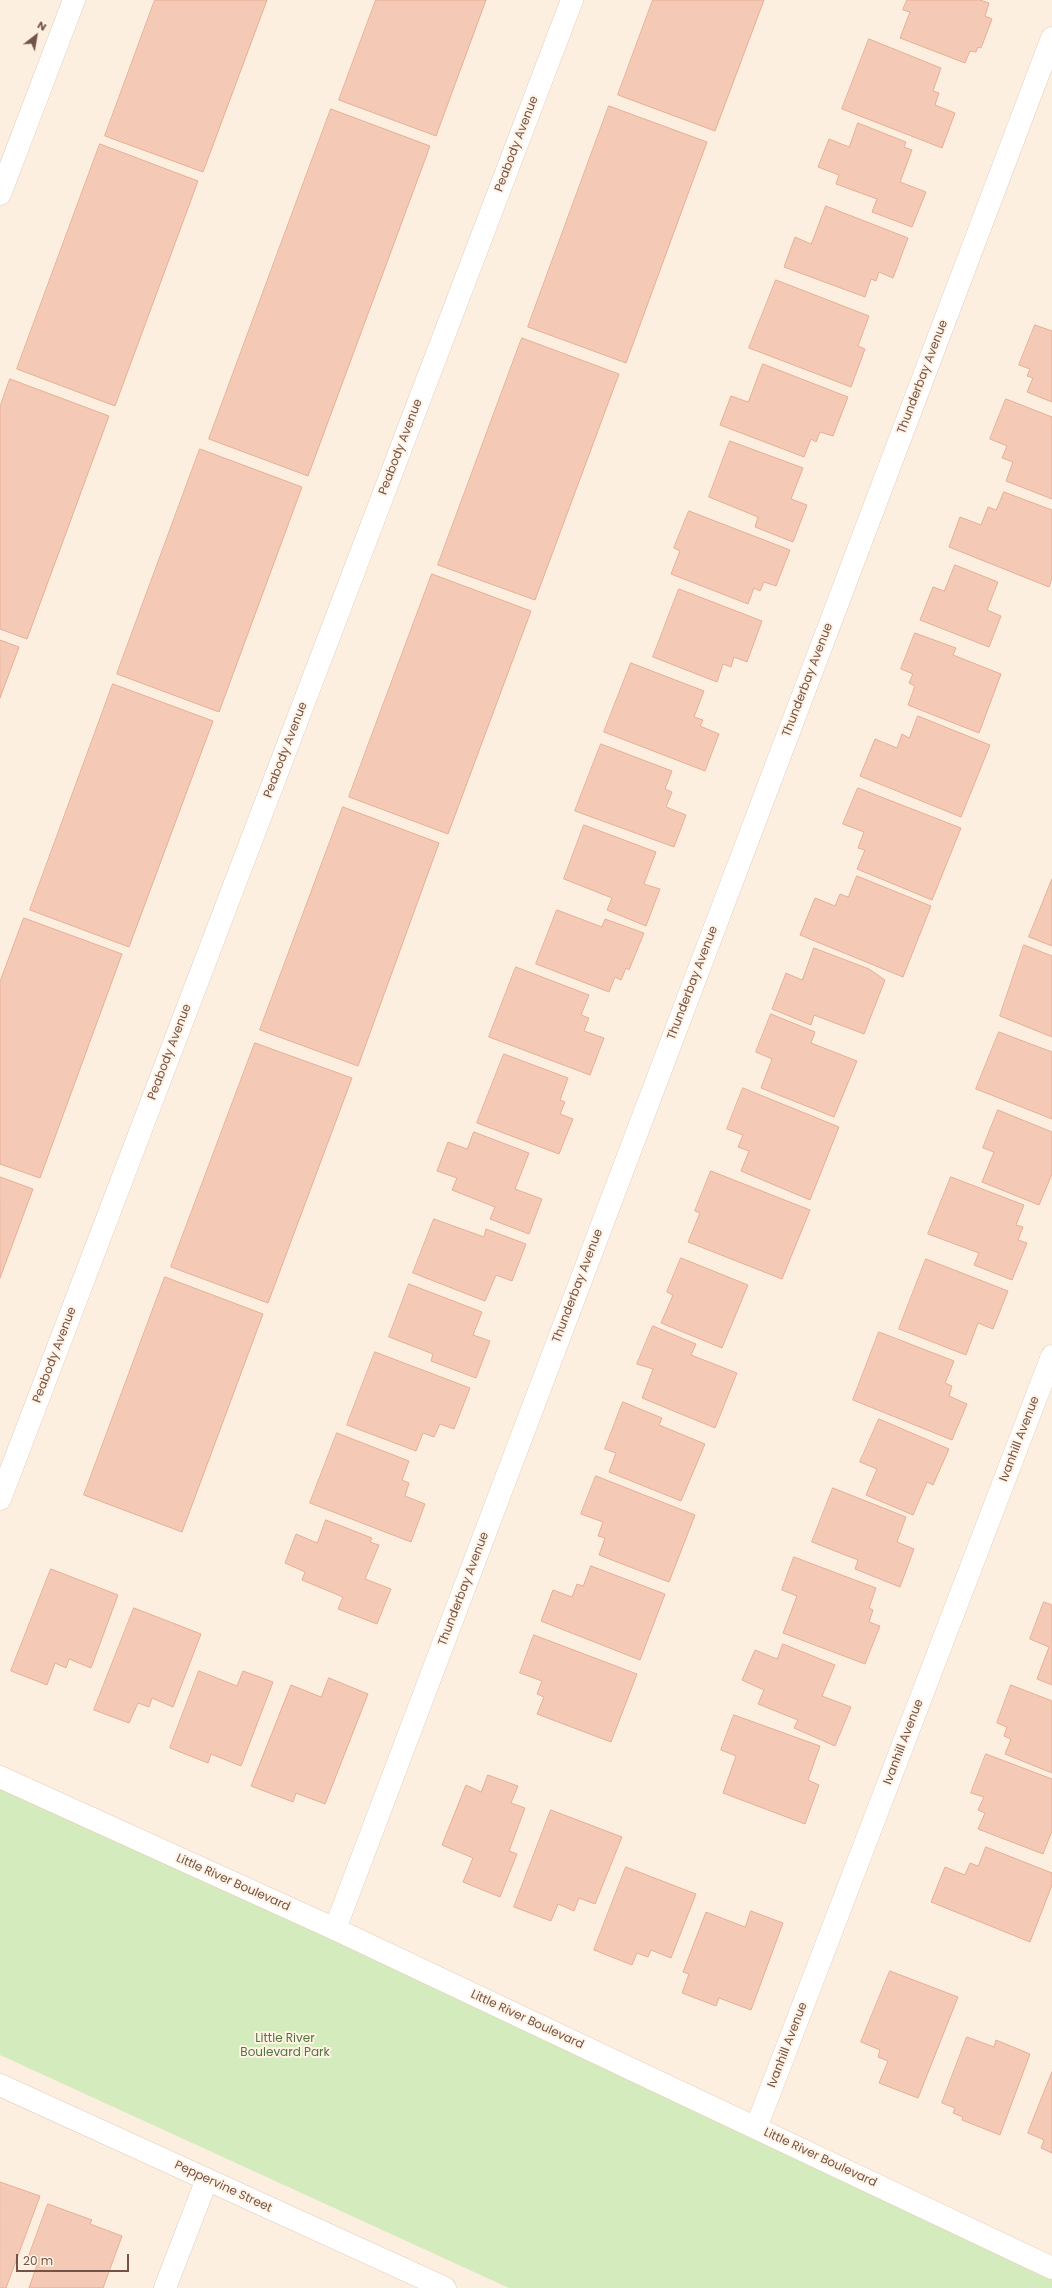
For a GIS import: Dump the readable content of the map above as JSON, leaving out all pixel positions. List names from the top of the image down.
{
  "streets": {
    "street": [
      "Peabody Avenue",
      "Thunderbay Avenue",
      "Ivanhill Avenue",
      "Little River Boulevard",
      "Peppervine Street"
    ]
  },
  "crossings": [
    ["Thunderbay Avenue", "Little River Boulevard"],
    ["Ivanhill Avenue", "Little River Boulevard"]
  ],
  "parks": ["Little River Boulevard Park"],
  "scale_bar": "20 m",
  "north": "top right"
}
